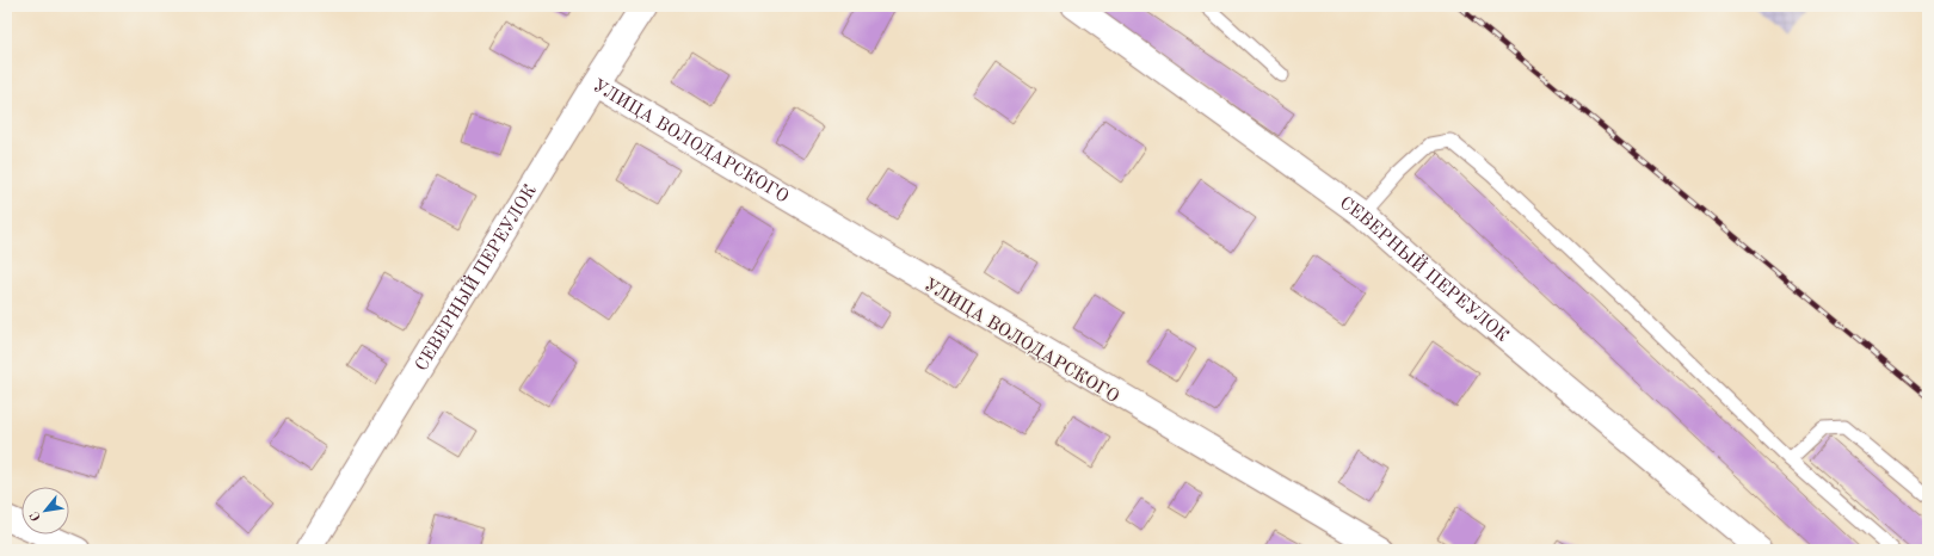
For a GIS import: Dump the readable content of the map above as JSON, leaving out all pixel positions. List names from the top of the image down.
{
  "streets": {
    "street": ["УЛИЦА ВОЛОДАРСКОГО", "СЕВЕРНЫЙ ПЕРЕУЛОК"]
  },
  "crossings": [
    ["УЛИЦА ВОЛОДАРСКОГО", "СЕВЕРНЫЙ ПЕРЕУЛОК"]
  ],
  "north": "bottom left"
}
